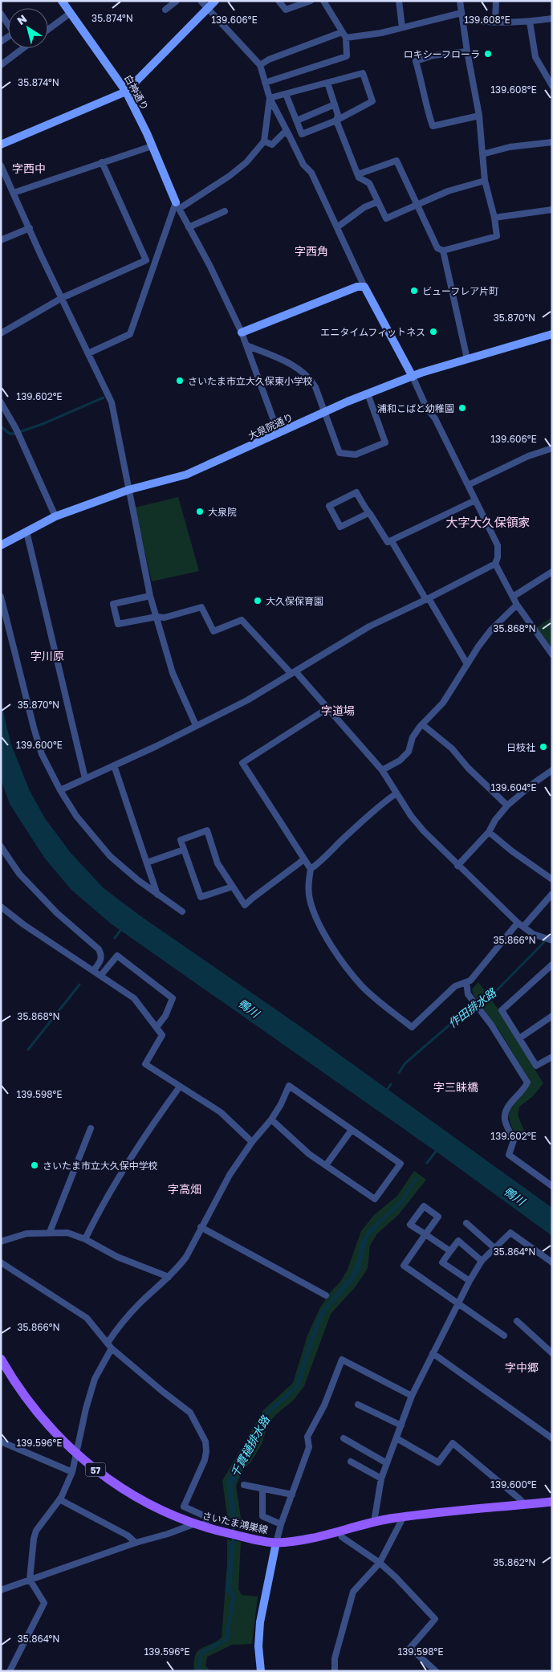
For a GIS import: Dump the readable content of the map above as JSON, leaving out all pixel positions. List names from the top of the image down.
{
  "streets": {
    "main road": ["57", "さいたま鴻巣線"],
    "street": ["白神通り", "大泉院通り"]
  },
  "districts": [
    "字西中",
    "字西角",
    "大字大久保領家",
    "字川原",
    "字道場",
    "字三眛橋",
    "字高畑",
    "字中郷"
  ],
  "water": ["鴨川", "作田排水路", "千貫樋排水路"],
  "places": [
    "ロキシーフローラ",
    "ビューフレア片町",
    "エニタイムフィットネス",
    "さいたま市立大久保東小学校",
    "浦和こばと幼稚園",
    "大泉院",
    "大久保保育園",
    "日枝社",
    "さいたま市立大久保中学校"
  ],
  "north": "top left",
  "coordinates": [
    "35.874°N",
    "139.606°E",
    "139.608°E",
    "35.870°N",
    "139.602°E",
    "35.868°N",
    "139.600°E",
    "139.604°E",
    "35.866°N",
    "139.598°E",
    "35.864°N",
    "139.596°E",
    "35.862°N"
  ]
}
